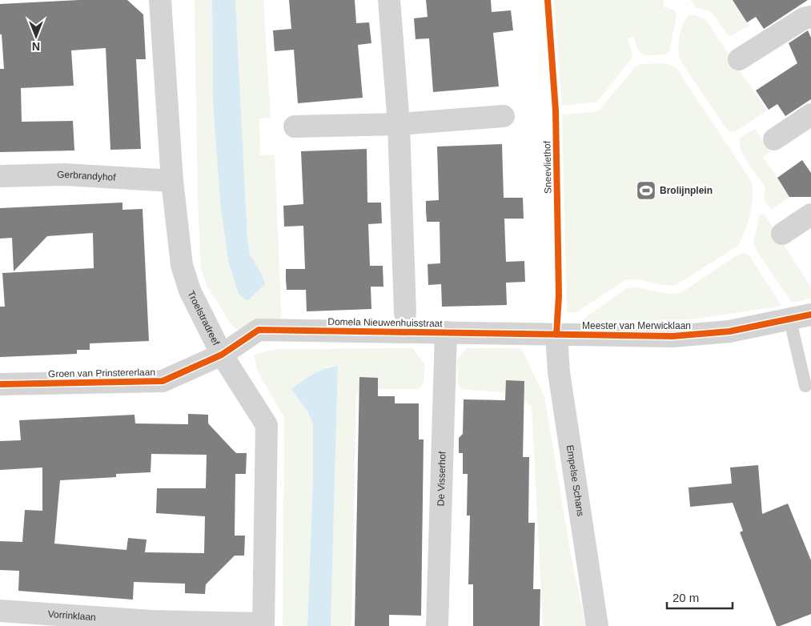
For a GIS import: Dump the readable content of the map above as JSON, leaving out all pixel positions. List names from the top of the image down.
{
  "streets": {
    "street": [
      "Gerbrandyhof",
      "Troelstradreef",
      "Domela Nieuwenhuisstraat",
      "Meester van Merwicklaan",
      "Groen van Prinstererlaan",
      "De Visserhof",
      "Empelse Schans",
      "Vorrinklaan"
    ],
    "cycle path": ["Sneevliethof"]
  },
  "crossings": [
    ["Gerbrandyhof", "Troelstradreef"],
    ["Troelstradreef", "Domela Nieuwenhuisstraat"],
    ["Troelstradreef", "Groen van Prinstererlaan"],
    ["Troelstradreef", "Vorrinklaan"],
    ["Domela Nieuwenhuisstraat", "Meester van Merwicklaan"],
    ["Domela Nieuwenhuisstraat", "Groen van Prinstererlaan"],
    ["Domela Nieuwenhuisstraat", "De Visserhof"],
    ["Domela Nieuwenhuisstraat", "Empelse Schans"],
    ["Meester van Merwicklaan", "Empelse Schans"]
  ],
  "places": {
    "sports": ["Brolijnplein"]
  },
  "scale_bar": "20 m",
  "north": "bottom"
}
